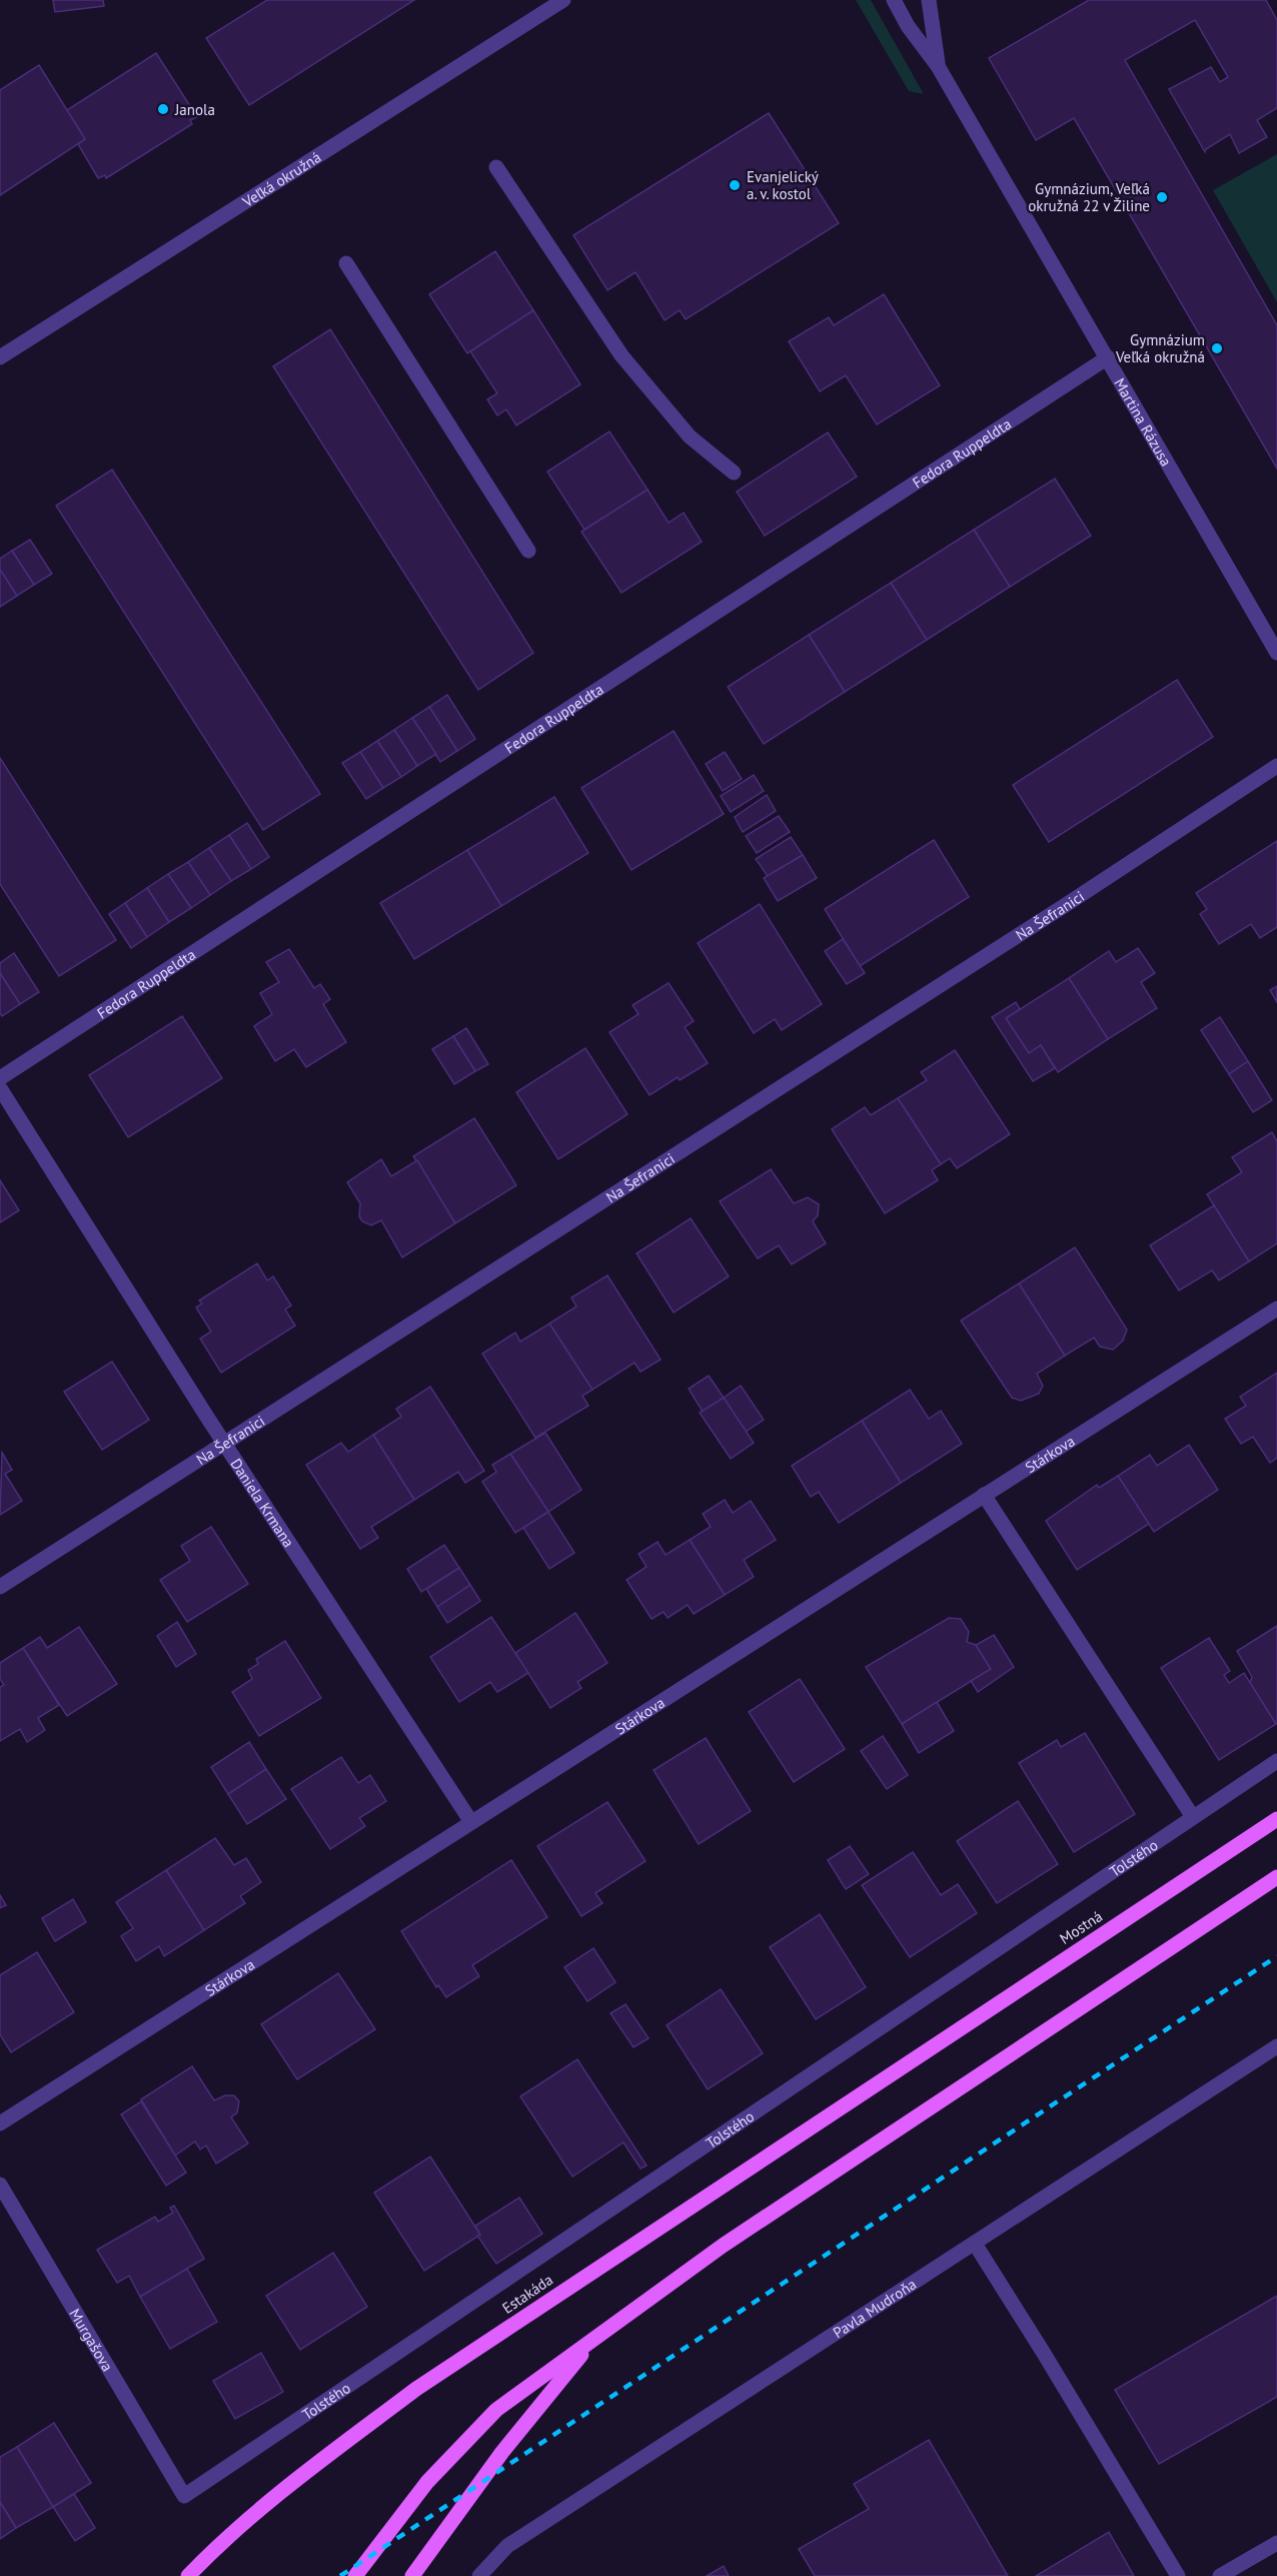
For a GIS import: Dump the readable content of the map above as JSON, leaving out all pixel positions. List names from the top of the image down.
{
  "streets": {
    "main road": ["Mostná", "Estakáda"],
    "street": [
      "Veľká okružná",
      "Martina Rázusa",
      "Fedora Ruppeldta",
      "Na Šefranici",
      "Stárkova",
      "Daniela Krmana",
      "Tolstého",
      "Pavla Mudroňa",
      "Murgašova"
    ]
  },
  "crossings": [
    ["Martina Rázusa", "Fedora Ruppeldta"],
    ["Na Šefranici", "Daniela Krmana"],
    ["Stárkova", "Daniela Krmana"],
    ["Tolstého", "Murgašova"],
    ["Mostná", "Estakáda"]
  ],
  "places": [
    "Janola",
    "Evanjelický a. v. kostol",
    "Gymnázium, Veľká okružná 22 v Žiline",
    "Gymnázium Veľká okružná"
  ]
}
